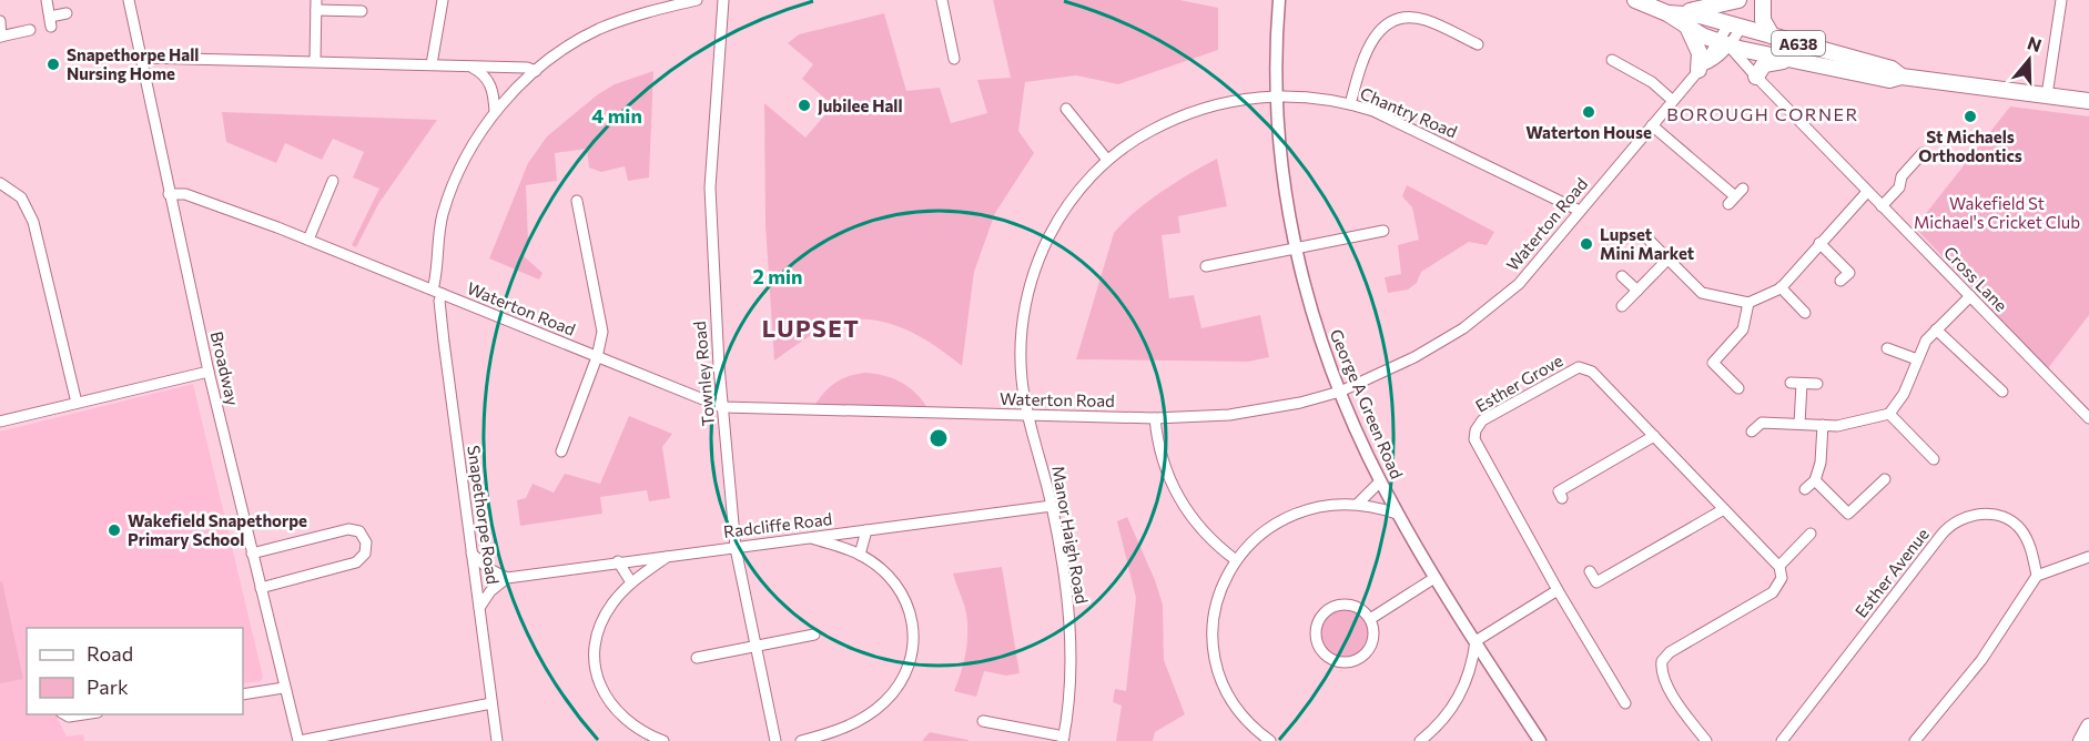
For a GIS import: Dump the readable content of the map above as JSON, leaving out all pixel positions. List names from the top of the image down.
{
  "streets": {
    "highway": ["A638"],
    "main road": ["George A Green Road"],
    "street": [
      "Chantry Road",
      "Waterton Road",
      "Cross Lane",
      "Broadway",
      "Townley Road",
      "Esther Grove",
      "Snapethorpe Road",
      "Radcliffe Road",
      "Manor Haigh Road",
      "Esther Avenue"
    ]
  },
  "crossings": [
    ["A638", "Waterton Road"],
    ["A638", "Cross Lane"],
    ["Chantry Road", "Waterton Road"],
    ["Chantry Road", "George A Green Road"],
    ["Chantry Road", "Manor Haigh Road"],
    ["Waterton Road", "Cross Lane"],
    ["Waterton Road", "Broadway"],
    ["Waterton Road", "Townley Road"],
    ["Waterton Road", "George A Green Road"],
    ["Waterton Road", "Snapethorpe Road"],
    ["Waterton Road", "Manor Haigh Road"],
    ["Townley Road", "Radcliffe Road"],
    ["Radcliffe Road", "Manor Haigh Road"]
  ],
  "districts": ["BOROUGH CORNER", "LUPSET"],
  "parks": ["Wakefield St Michael's Cricket Club"],
  "places": [
    "Snapethorpe Hall Nursing Home",
    "Jubilee Hall",
    "Waterton House",
    "St Michaels Orthodontics",
    "Lupset Mini Market",
    "Wakefield Snapethorpe Primary School"
  ],
  "legend": ["Road", "Park"],
  "north": "top",
  "rings": ["4 min", "2 min"]
}
